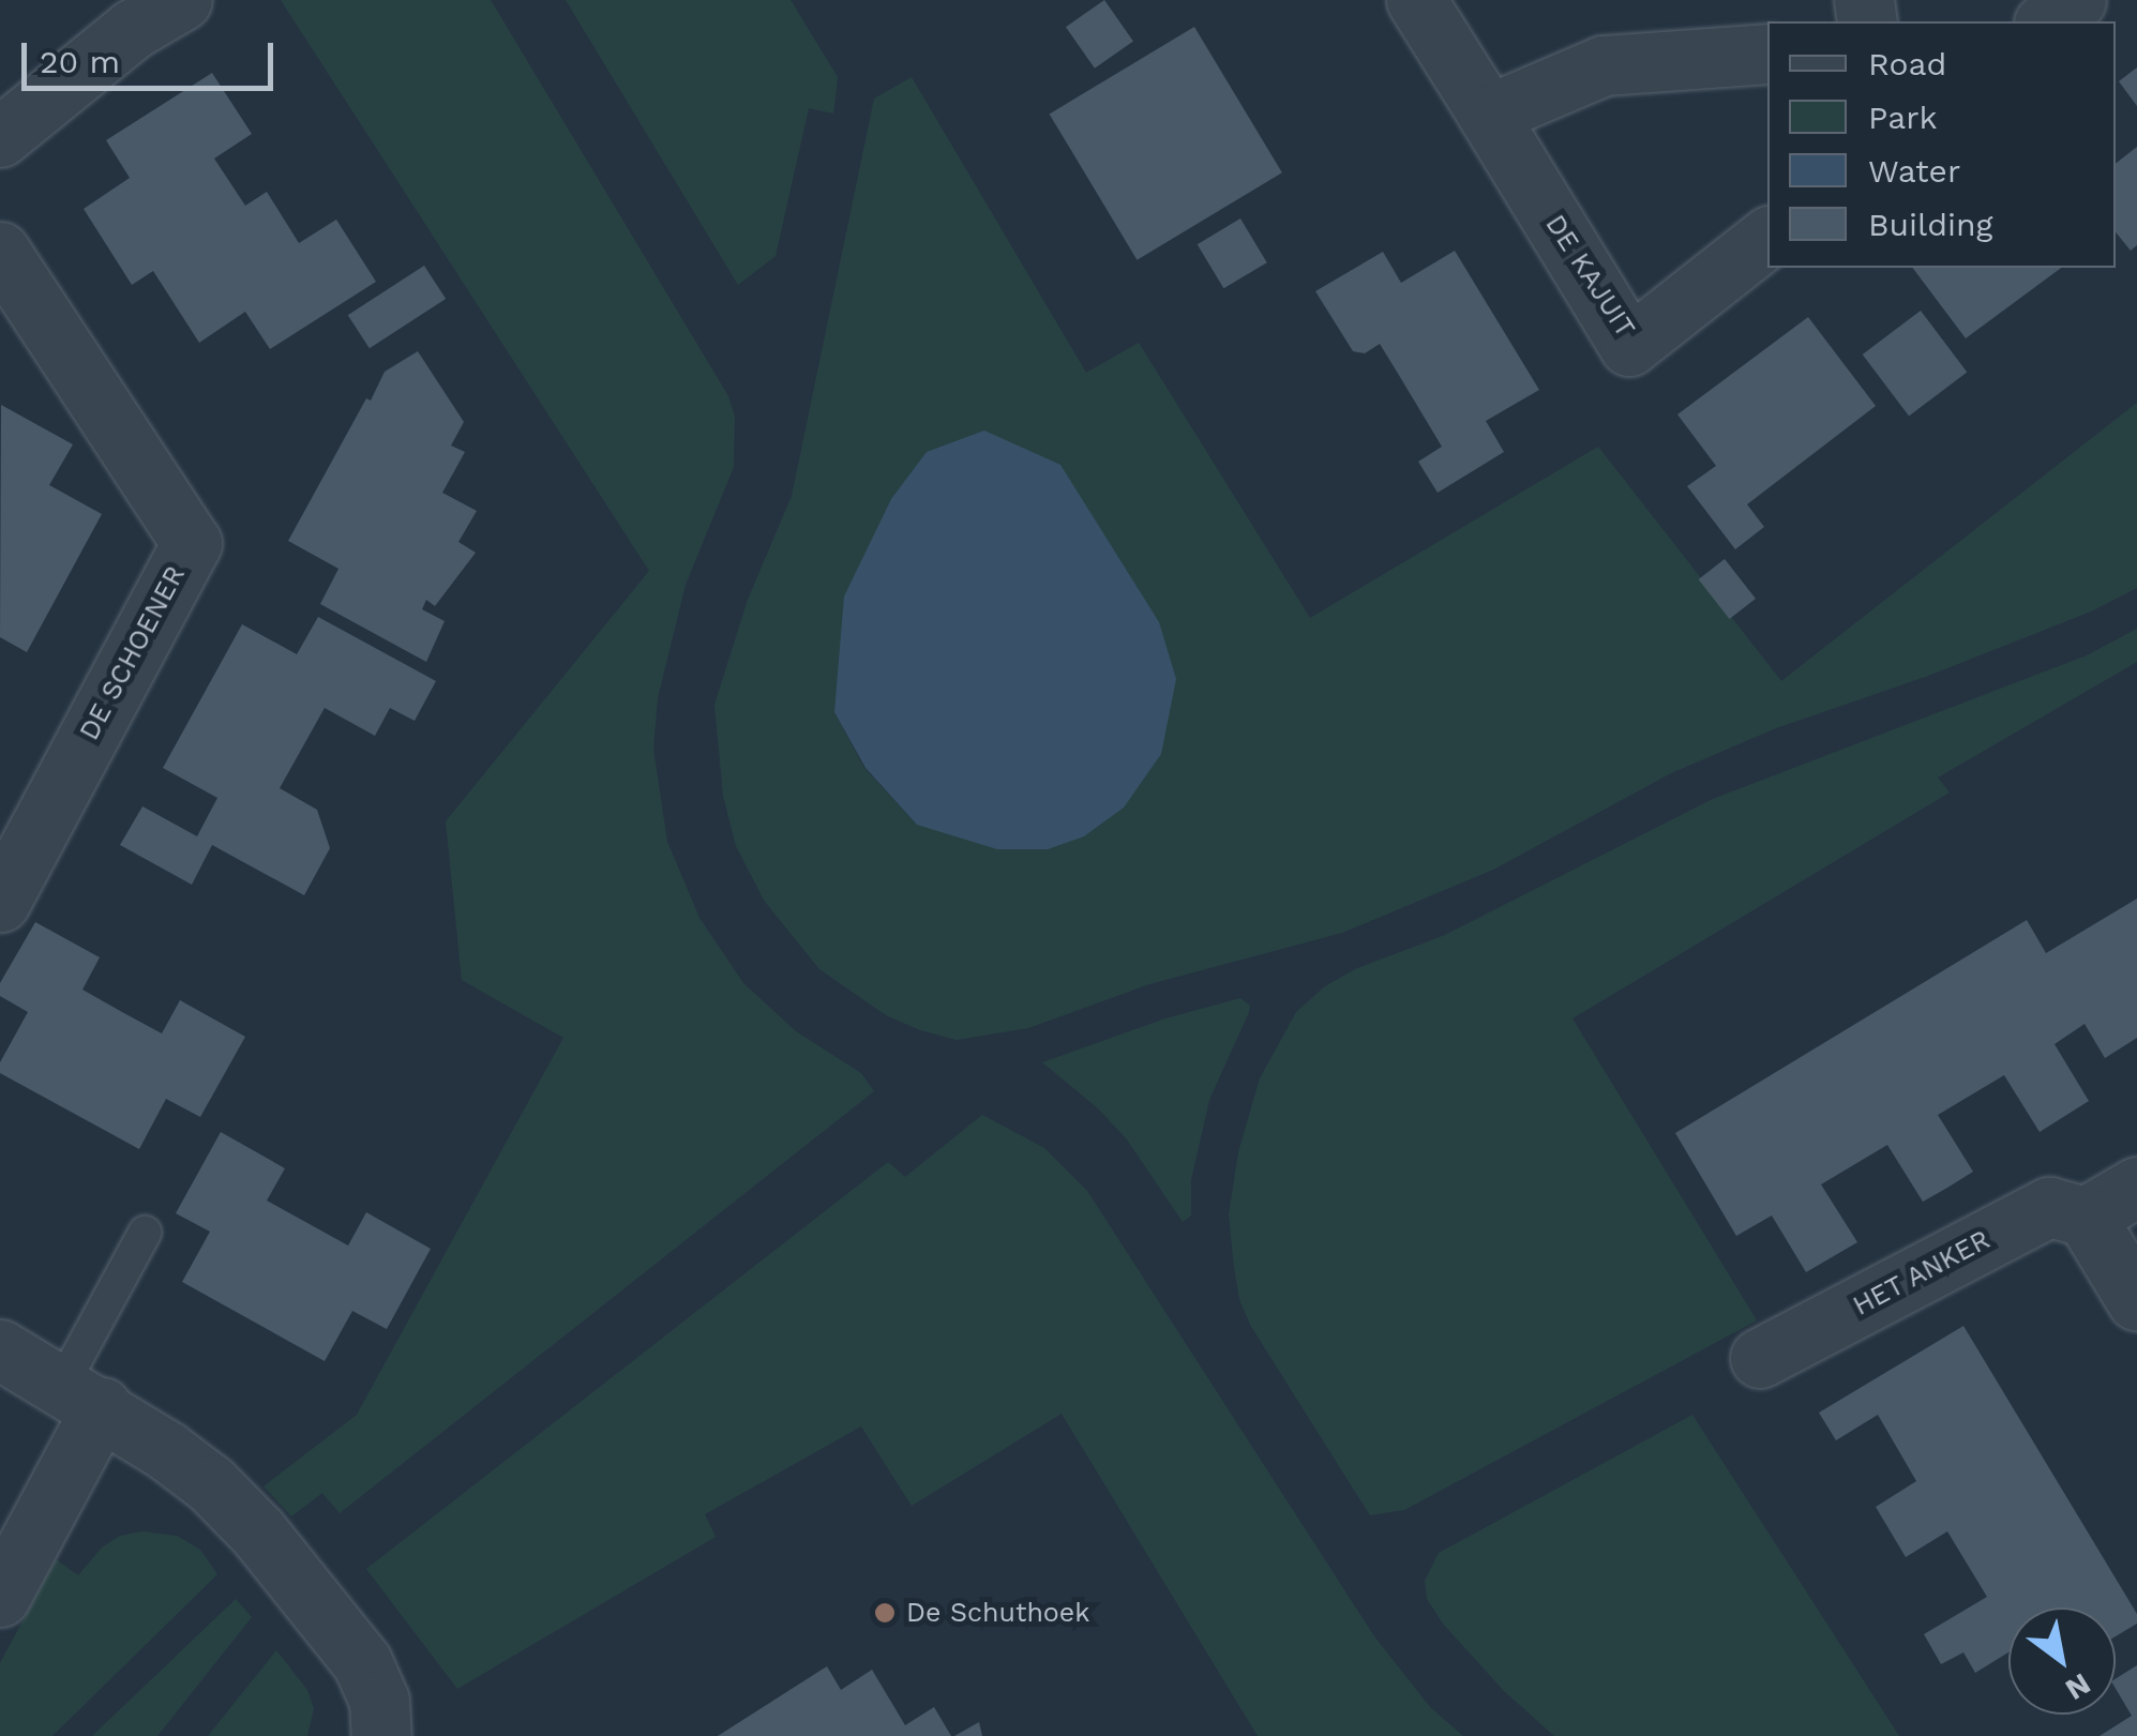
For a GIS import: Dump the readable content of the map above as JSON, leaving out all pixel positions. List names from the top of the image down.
{
  "streets": {
    "street": ["DE KAJUIT", "DE SCHOENER", "HET ANKER"]
  },
  "places": ["De Schuthoek"],
  "legend": [
    "Road",
    "Park",
    "Water",
    "Building"
  ],
  "scale_bar": "20 m",
  "north": "bottom right"
}
